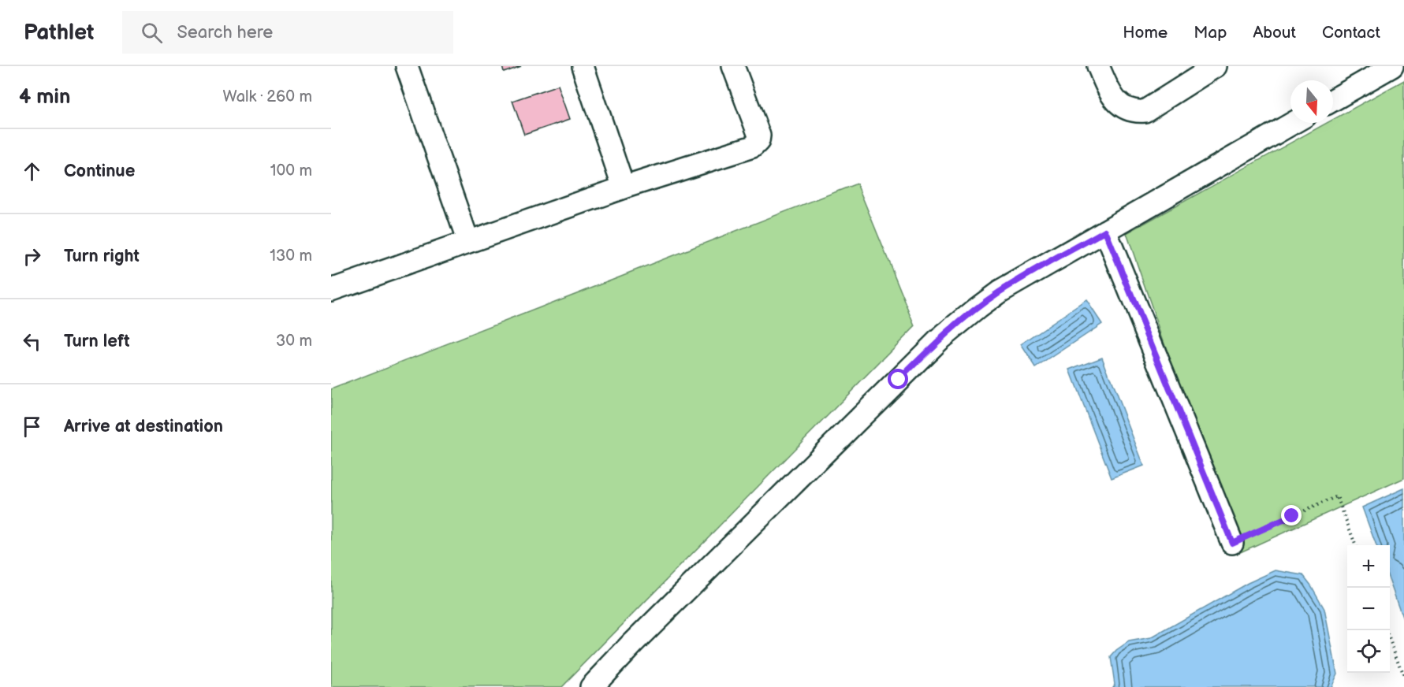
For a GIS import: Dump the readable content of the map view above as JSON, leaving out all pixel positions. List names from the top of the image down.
{
  "north": "bottom",
  "page": {
    "header": "Pathlet",
    "search": "Search here",
    "nav": [
      "Home",
      "Map",
      "About",
      "Contact"
    ],
    "heading": ["4 min", "Walk · 260 m"],
    "list": [
      ["Continue", "100 m"],
      ["Turn right", "130 m"],
      ["Turn left", "30 m"],
      "Arrive at destination"
    ],
    "map_buttons": ["+", "−"]
  }
}
